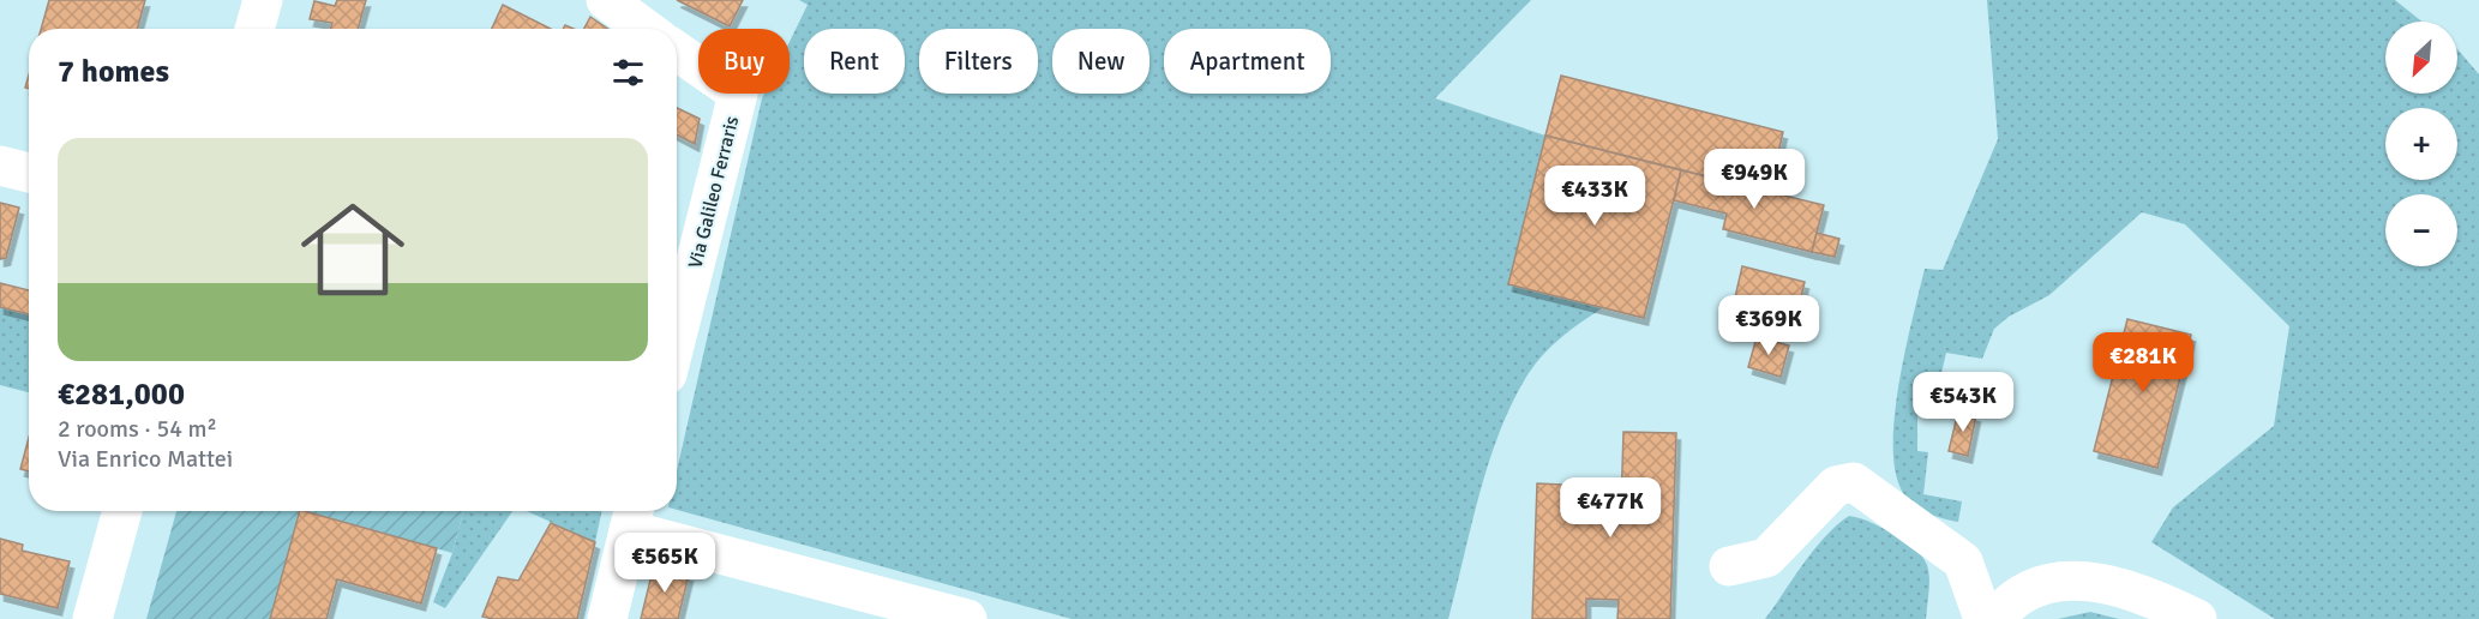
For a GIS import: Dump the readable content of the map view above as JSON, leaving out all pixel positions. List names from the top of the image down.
{
  "streets": {
    "street": ["Via Galileo Ferraris"]
  },
  "north": "bottom left",
  "page": {
    "map_buttons": ["+", "−"],
    "chip": [
      "Buy",
      "Rent",
      "Filters",
      "New",
      "Apartment"
    ],
    "heading": "7 homes",
    "list": [
      {
        "name": "€281,000",
        "note": "2 rooms · 54 m² · Via Enrico Mattei"
      }
    ],
    "price": [
      "€949K",
      "€433K",
      "€369K",
      "€281K",
      "€543K",
      "€477K",
      "€565K"
    ]
  }
}
